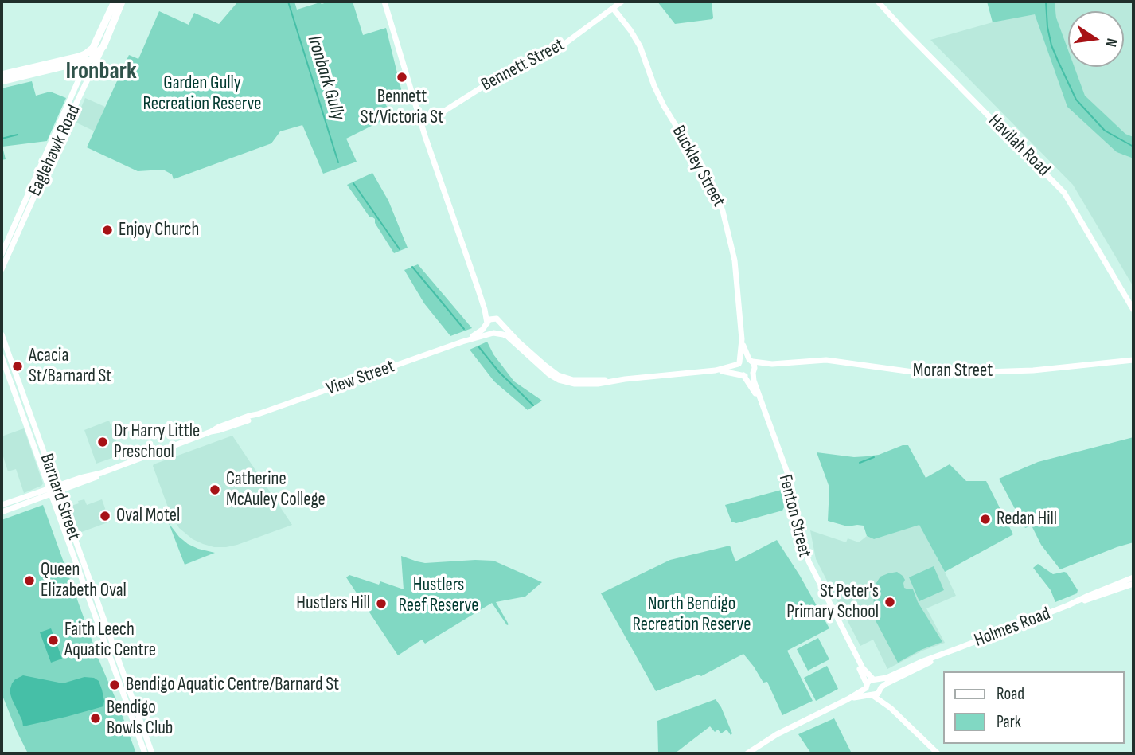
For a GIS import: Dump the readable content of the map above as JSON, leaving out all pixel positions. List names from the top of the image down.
{
  "streets": {
    "highway": ["Eaglehawk Road"],
    "street": [
      "Bennett Street",
      "Havilah Road",
      "Buckley Street",
      "Moran Street",
      "View Street",
      "Barnard Street",
      "Fenton Street",
      "Holmes Road"
    ]
  },
  "crossings": [
    ["Bennett Street", "Buckley Street"],
    ["Buckley Street", "Moran Street"],
    ["Buckley Street", "Fenton Street"],
    ["Moran Street", "Fenton Street"],
    ["View Street", "Barnard Street"],
    ["Fenton Street", "Holmes Road"]
  ],
  "districts": ["Ironbark"],
  "water": ["Ironbark Gully"],
  "parks": ["Garden Gully Recreation Reserve", "Hustlers Reef Reserve", "North Bendigo Recreation Reserve"],
  "places": [
    "Bennett St/Victoria St",
    "Enjoy Church",
    "Acacia St/Barnard St",
    "Dr Harry Little Preschool",
    "Catherine McAuley College",
    "Oval Motel",
    "Redan Hill",
    "Queen Elizabeth Oval",
    "St Peter's Primary School",
    "Hustlers Hill",
    "Faith Leech Aquatic Centre",
    "Bendigo Aquatic Centre/Barnard St",
    "Bendigo Bowls Club"
  ],
  "legend": ["Road", "Park"],
  "north": "right"
}
